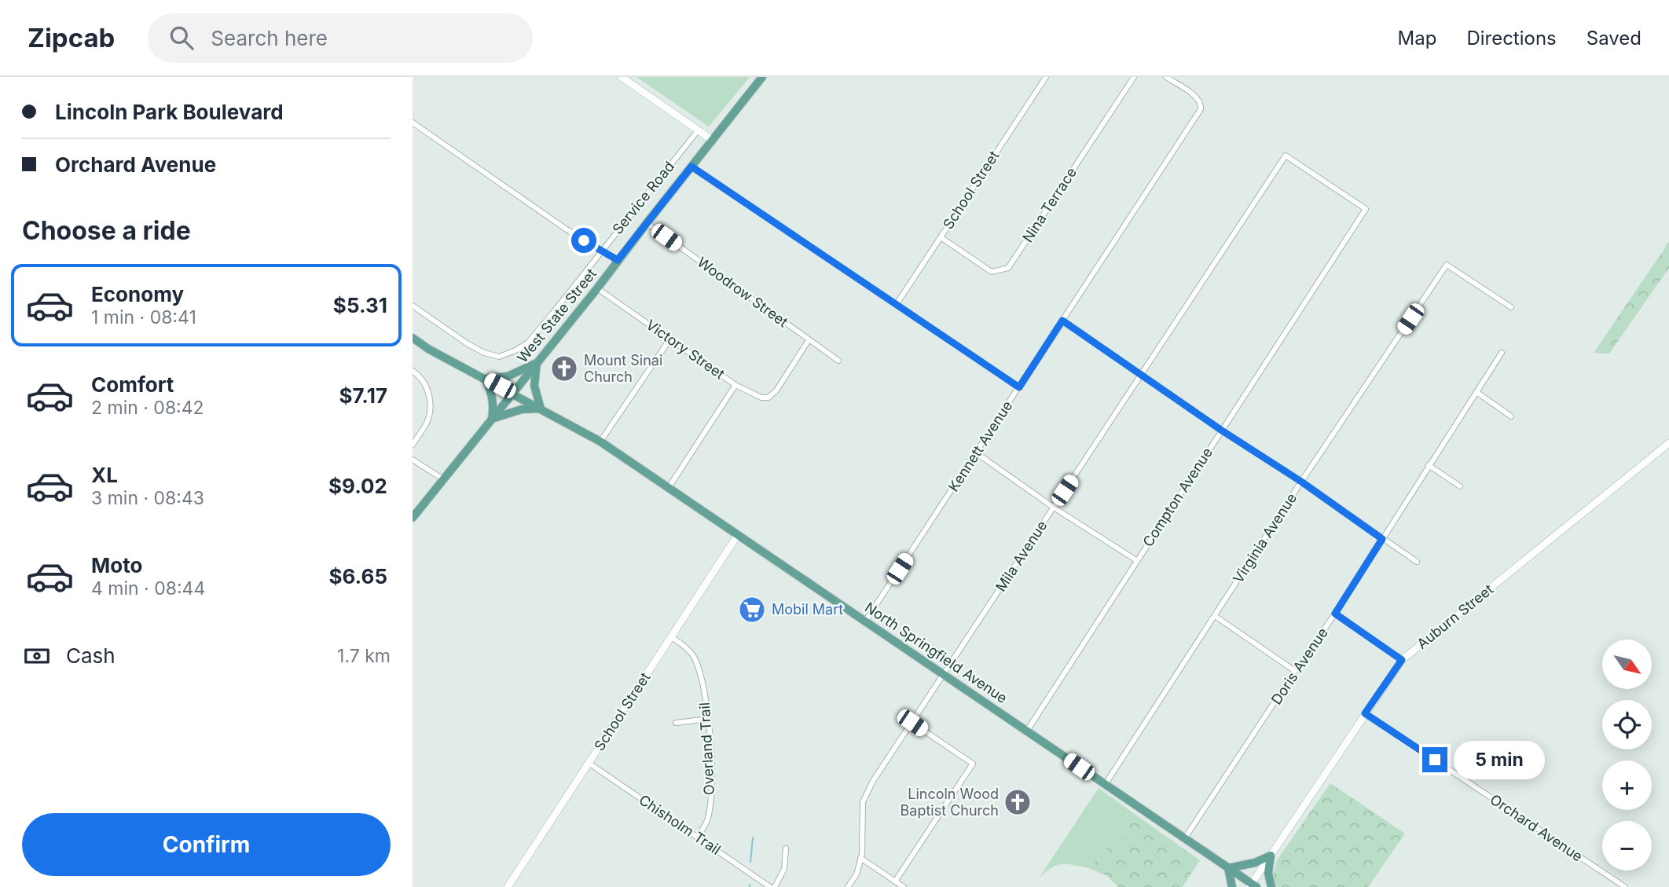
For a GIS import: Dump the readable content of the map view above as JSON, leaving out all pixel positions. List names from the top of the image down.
{
  "streets": {
    "main road": [
      "School Street",
      "West State Street",
      "Auburn Street",
      "North Springfield Avenue"
    ],
    "street": [
      "Service Road",
      "Nina Terrace",
      "Woodrow Street",
      "Victory Street",
      "Kennett Avenue",
      "Compton Avenue",
      "Virginia Avenue",
      "Mila Avenue",
      "Doris Avenue",
      "Overland Trail",
      "Chisholm Trail",
      "Orchard Avenue"
    ]
  },
  "crossings": [
    ["School Street", "Nina Terrace"],
    ["School Street", "North Springfield Avenue"],
    ["School Street", "Overland Trail"],
    ["School Street", "Chisholm Trail"],
    ["Woodrow Street", "West State Street"],
    ["Woodrow Street", "Victory Street"],
    ["West State Street", "Victory Street"],
    ["West State Street", "North Springfield Avenue"],
    ["Kennett Avenue", "North Springfield Avenue"],
    ["Compton Avenue", "Mila Avenue"],
    ["Compton Avenue", "North Springfield Avenue"],
    ["Virginia Avenue", "North Springfield Avenue"],
    ["Mila Avenue", "North Springfield Avenue"],
    ["Auburn Street", "North Springfield Avenue"],
    ["Auburn Street", "Orchard Avenue"],
    ["North Springfield Avenue", "Doris Avenue"],
    ["Overland Trail", "Chisholm Trail"]
  ],
  "places": {
    "church": ["Mount Sinai Church", "Lincoln Wood Baptist Church"],
    "supermarket": ["Mobil Mart"]
  },
  "north": "bottom right",
  "page": {
    "header": "Zipcab",
    "search": "Search here",
    "nav": ["Map", "Directions", "Saved"],
    "banner": ["Lincoln Park Boulevard", "Orchard Avenue"],
    "heading": "Choose a ride",
    "list": [
      {
        "name": "Economy",
        "note": "1 min · 08:41",
        "value": "$5.31"
      },
      {
        "name": "Comfort",
        "note": "2 min · 08:42",
        "value": "$7.17"
      },
      {
        "name": "XL",
        "note": "3 min · 08:43",
        "value": "$9.02"
      },
      {
        "name": "Moto",
        "note": "4 min · 08:44",
        "value": "$6.65"
      }
    ],
    "pay": ["Cash", "1.7 km"],
    "map_buttons": ["+", "−"],
    "bubble": "5 min",
    "buttons": "Confirm"
  }
}
